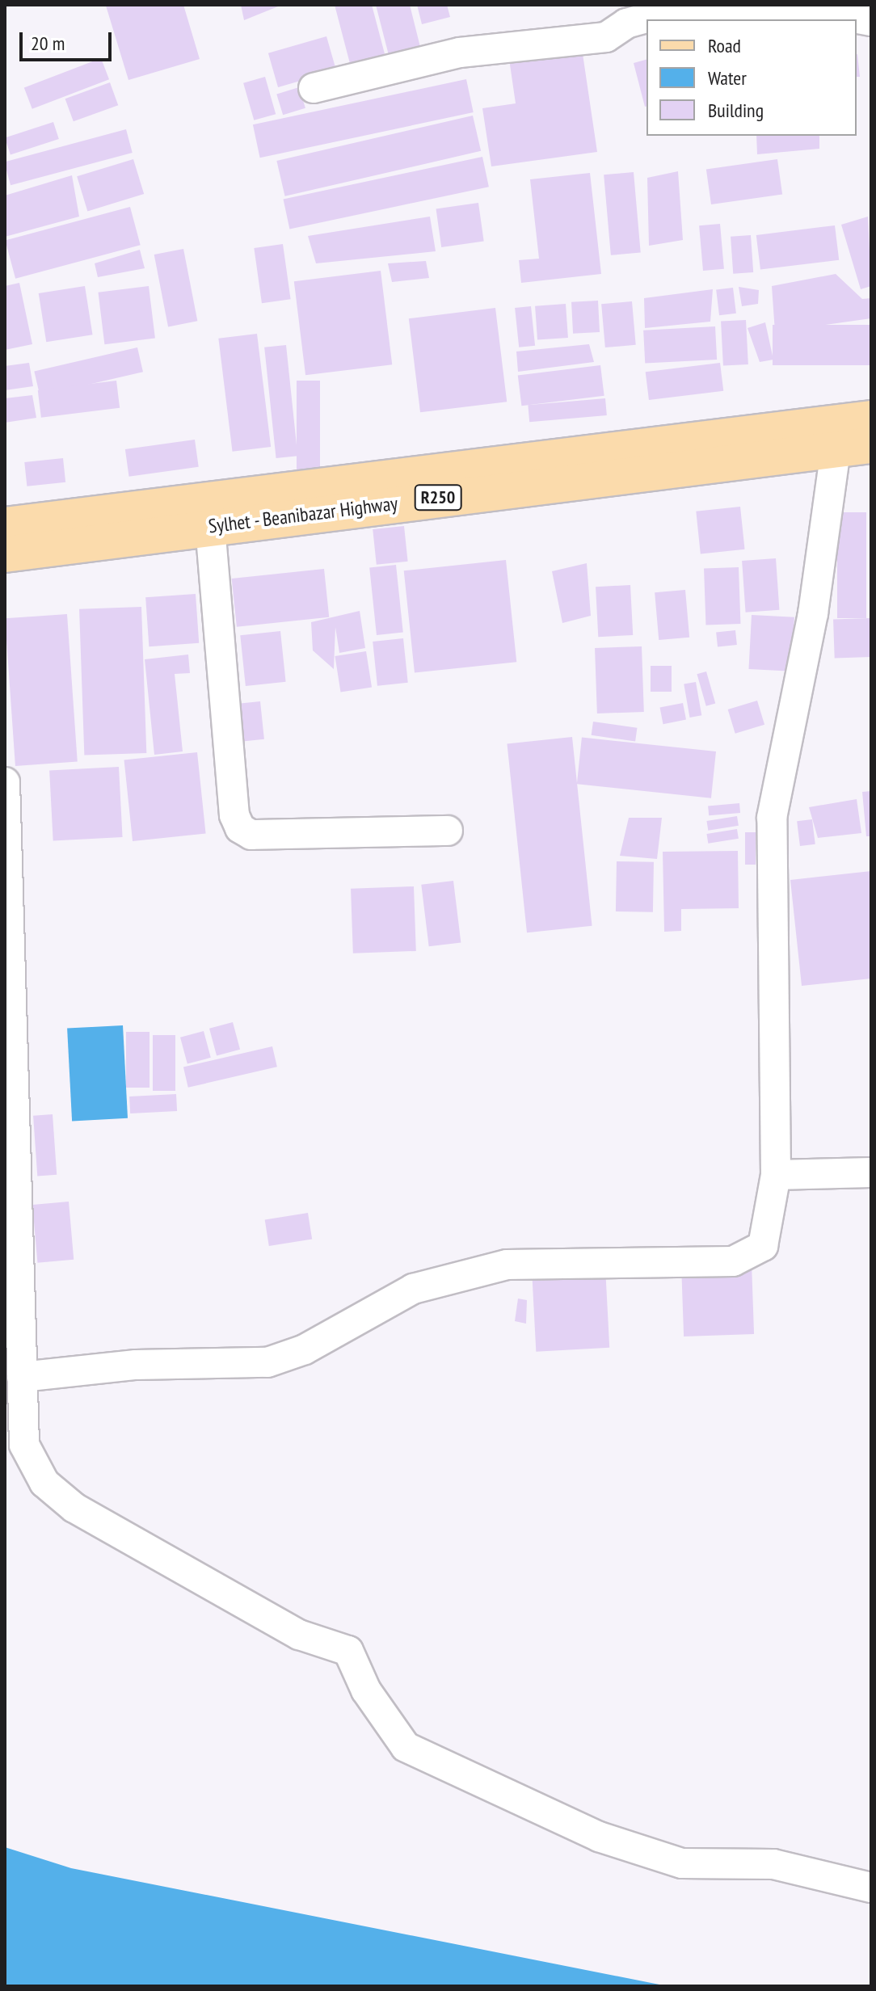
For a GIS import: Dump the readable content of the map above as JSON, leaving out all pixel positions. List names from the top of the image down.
{
  "streets": {
    "main road": ["R250", "Sylhet - Beanibazar Highway"]
  },
  "legend": ["Road", "Water", "Building"],
  "scale_bar": "20 m"
}
